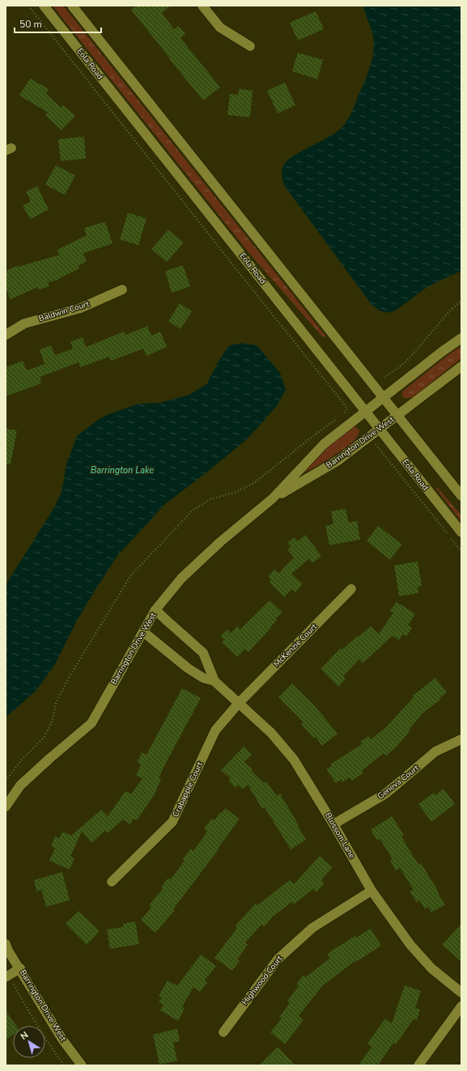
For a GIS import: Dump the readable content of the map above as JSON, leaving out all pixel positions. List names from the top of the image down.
{
  "streets": {
    "street": [
      "Eola Road",
      "Baldwin Court",
      "Barrington Drive West",
      "McKenzie Court",
      "Geneva Court",
      "Crabapple Court",
      "Blossom Lane",
      "Highwood Court"
    ]
  },
  "crossings": [
    ["Eola Road", "Barrington Drive West"],
    ["Barrington Drive West", "Blossom Lane"],
    ["McKenzie Court", "Crabapple Court"],
    ["McKenzie Court", "Blossom Lane"],
    ["Geneva Court", "Blossom Lane"],
    ["Crabapple Court", "Blossom Lane"],
    ["Blossom Lane", "Highwood Court"]
  ],
  "water": ["Barrington Lake"],
  "scale_bar": "50 m",
  "north": "top left"
}
